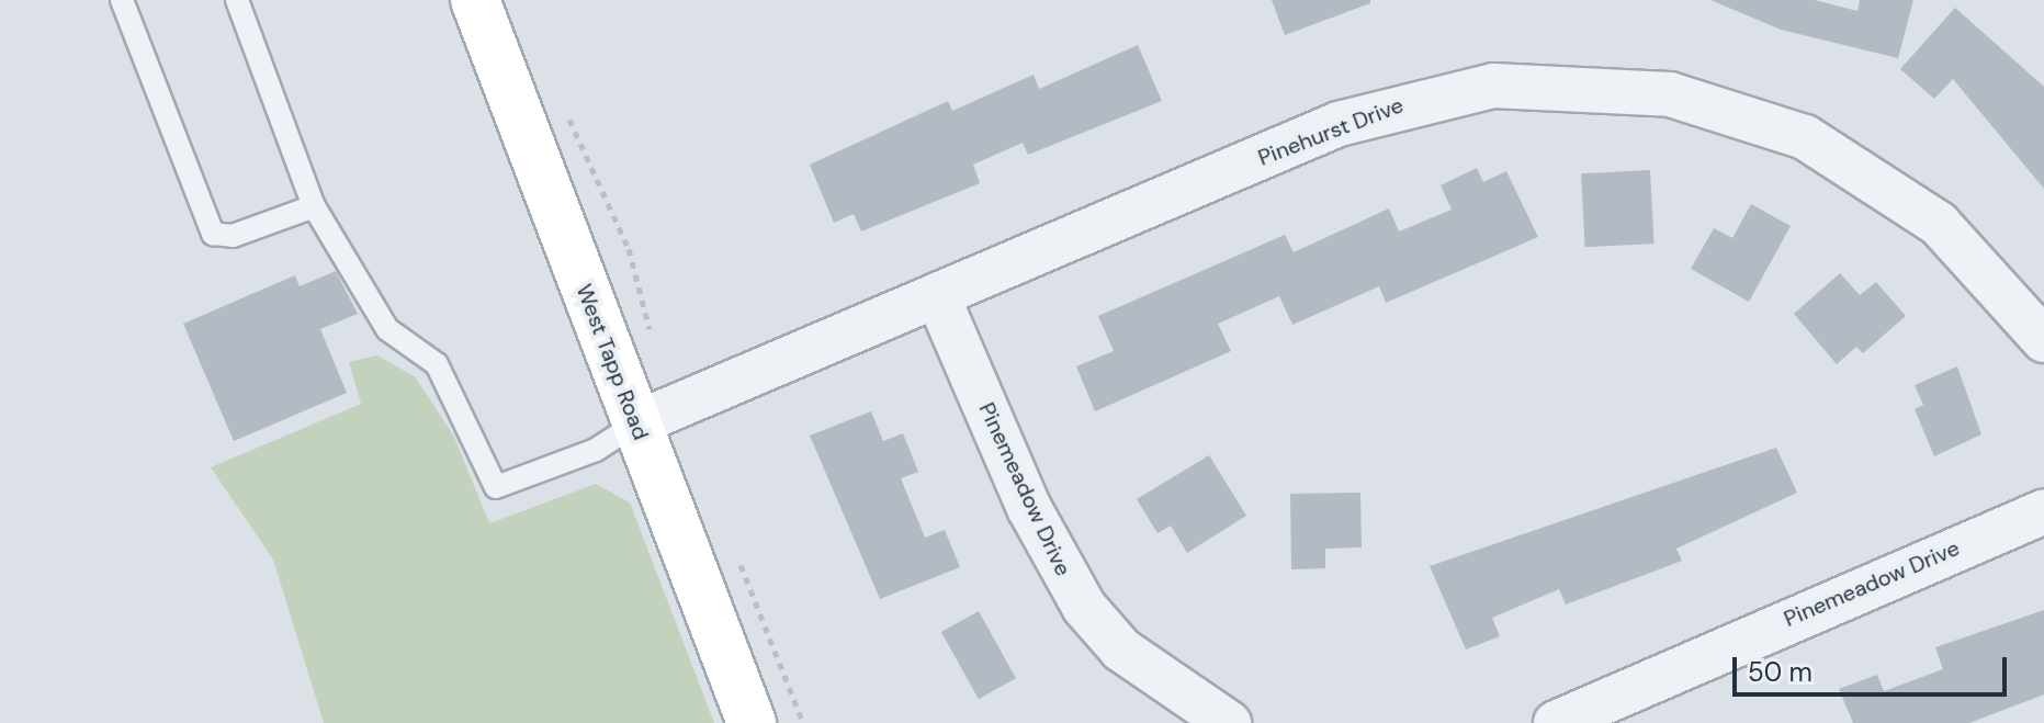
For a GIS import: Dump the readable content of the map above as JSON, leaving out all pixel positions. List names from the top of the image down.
{
  "streets": {
    "main road": ["West Tapp Road"],
    "street": ["Pinehurst Drive", "Pinemeadow Drive"]
  },
  "crossings": [
    ["Pinehurst Drive", "West Tapp Road"],
    ["Pinehurst Drive", "Pinemeadow Drive"]
  ],
  "scale_bar": "50 m"
}
